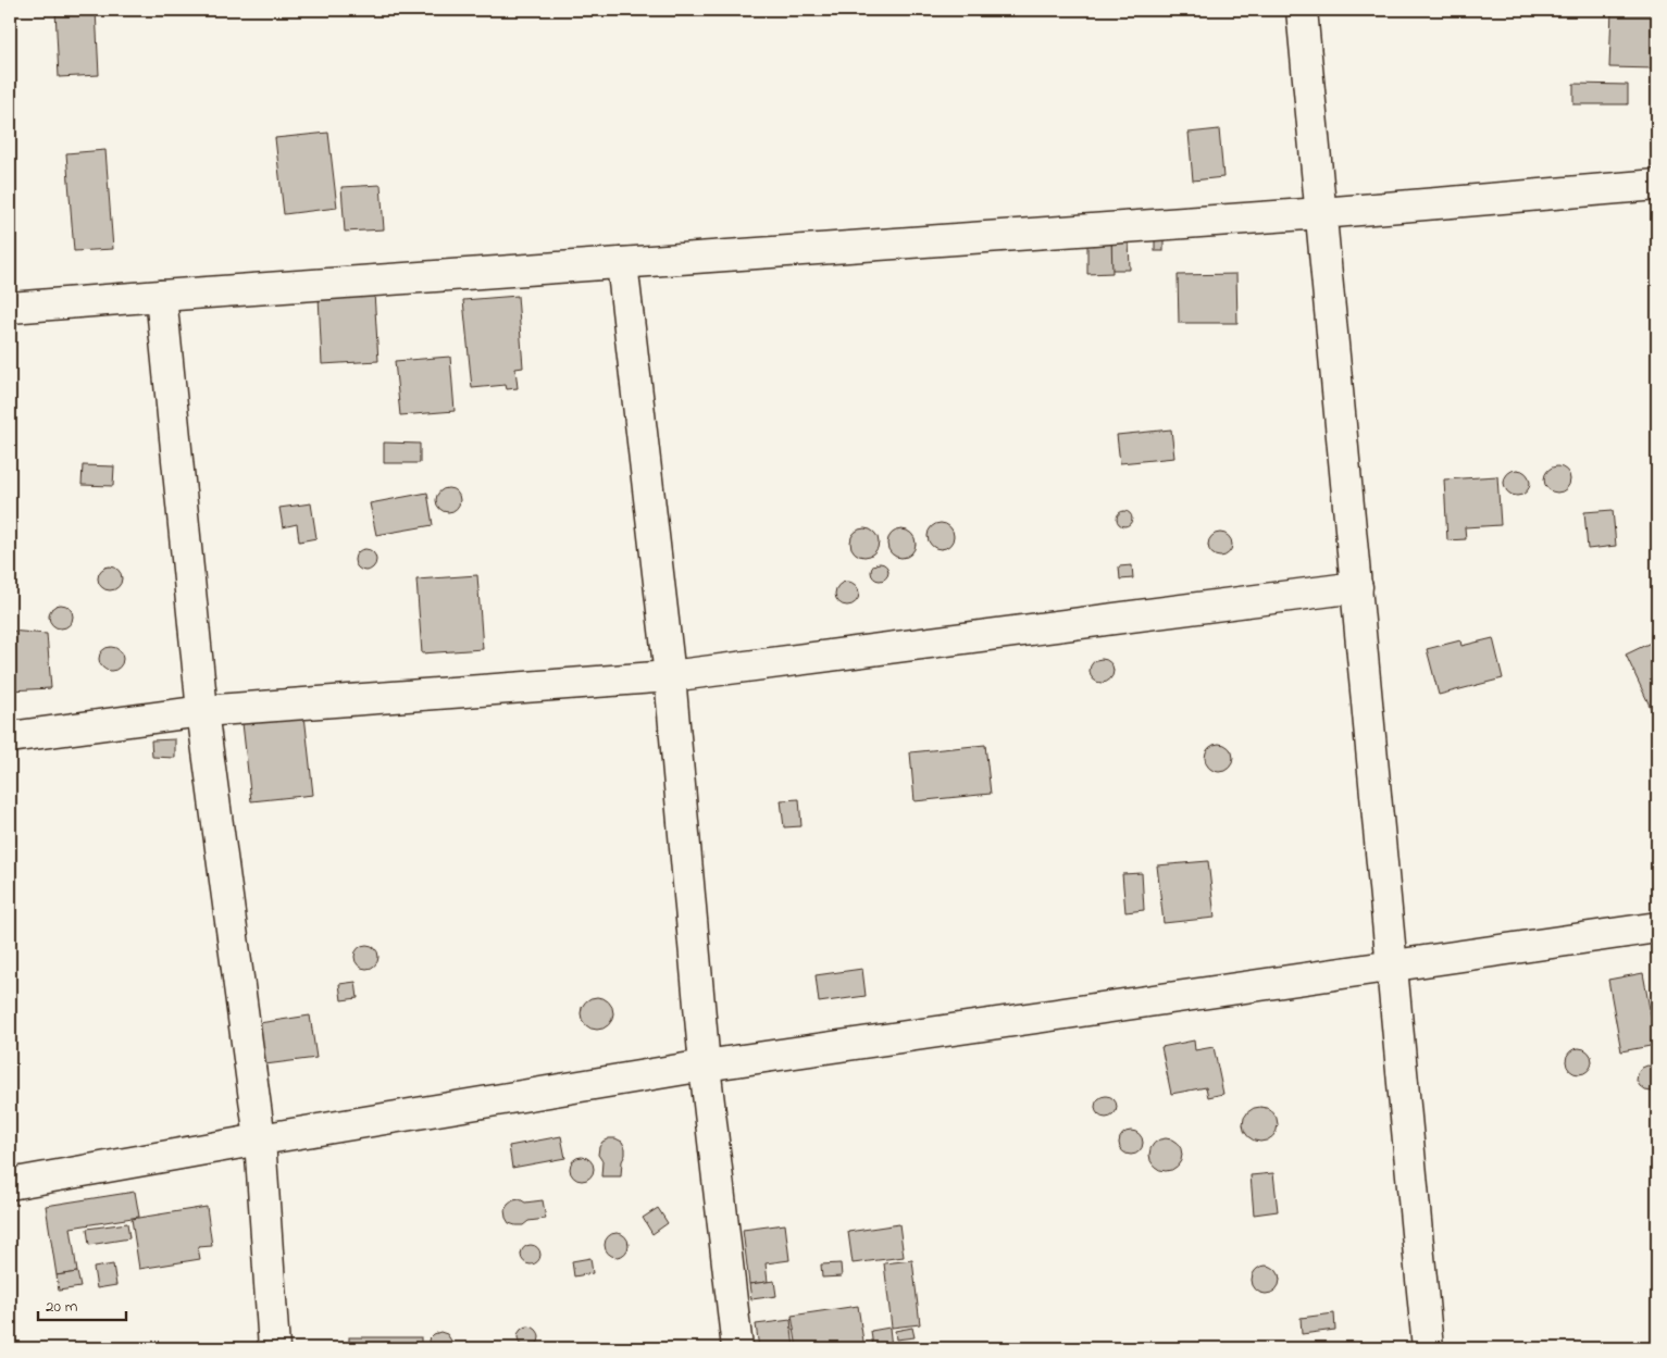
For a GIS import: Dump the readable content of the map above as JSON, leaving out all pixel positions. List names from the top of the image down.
{
  "scale_bar": "20 m"
}
